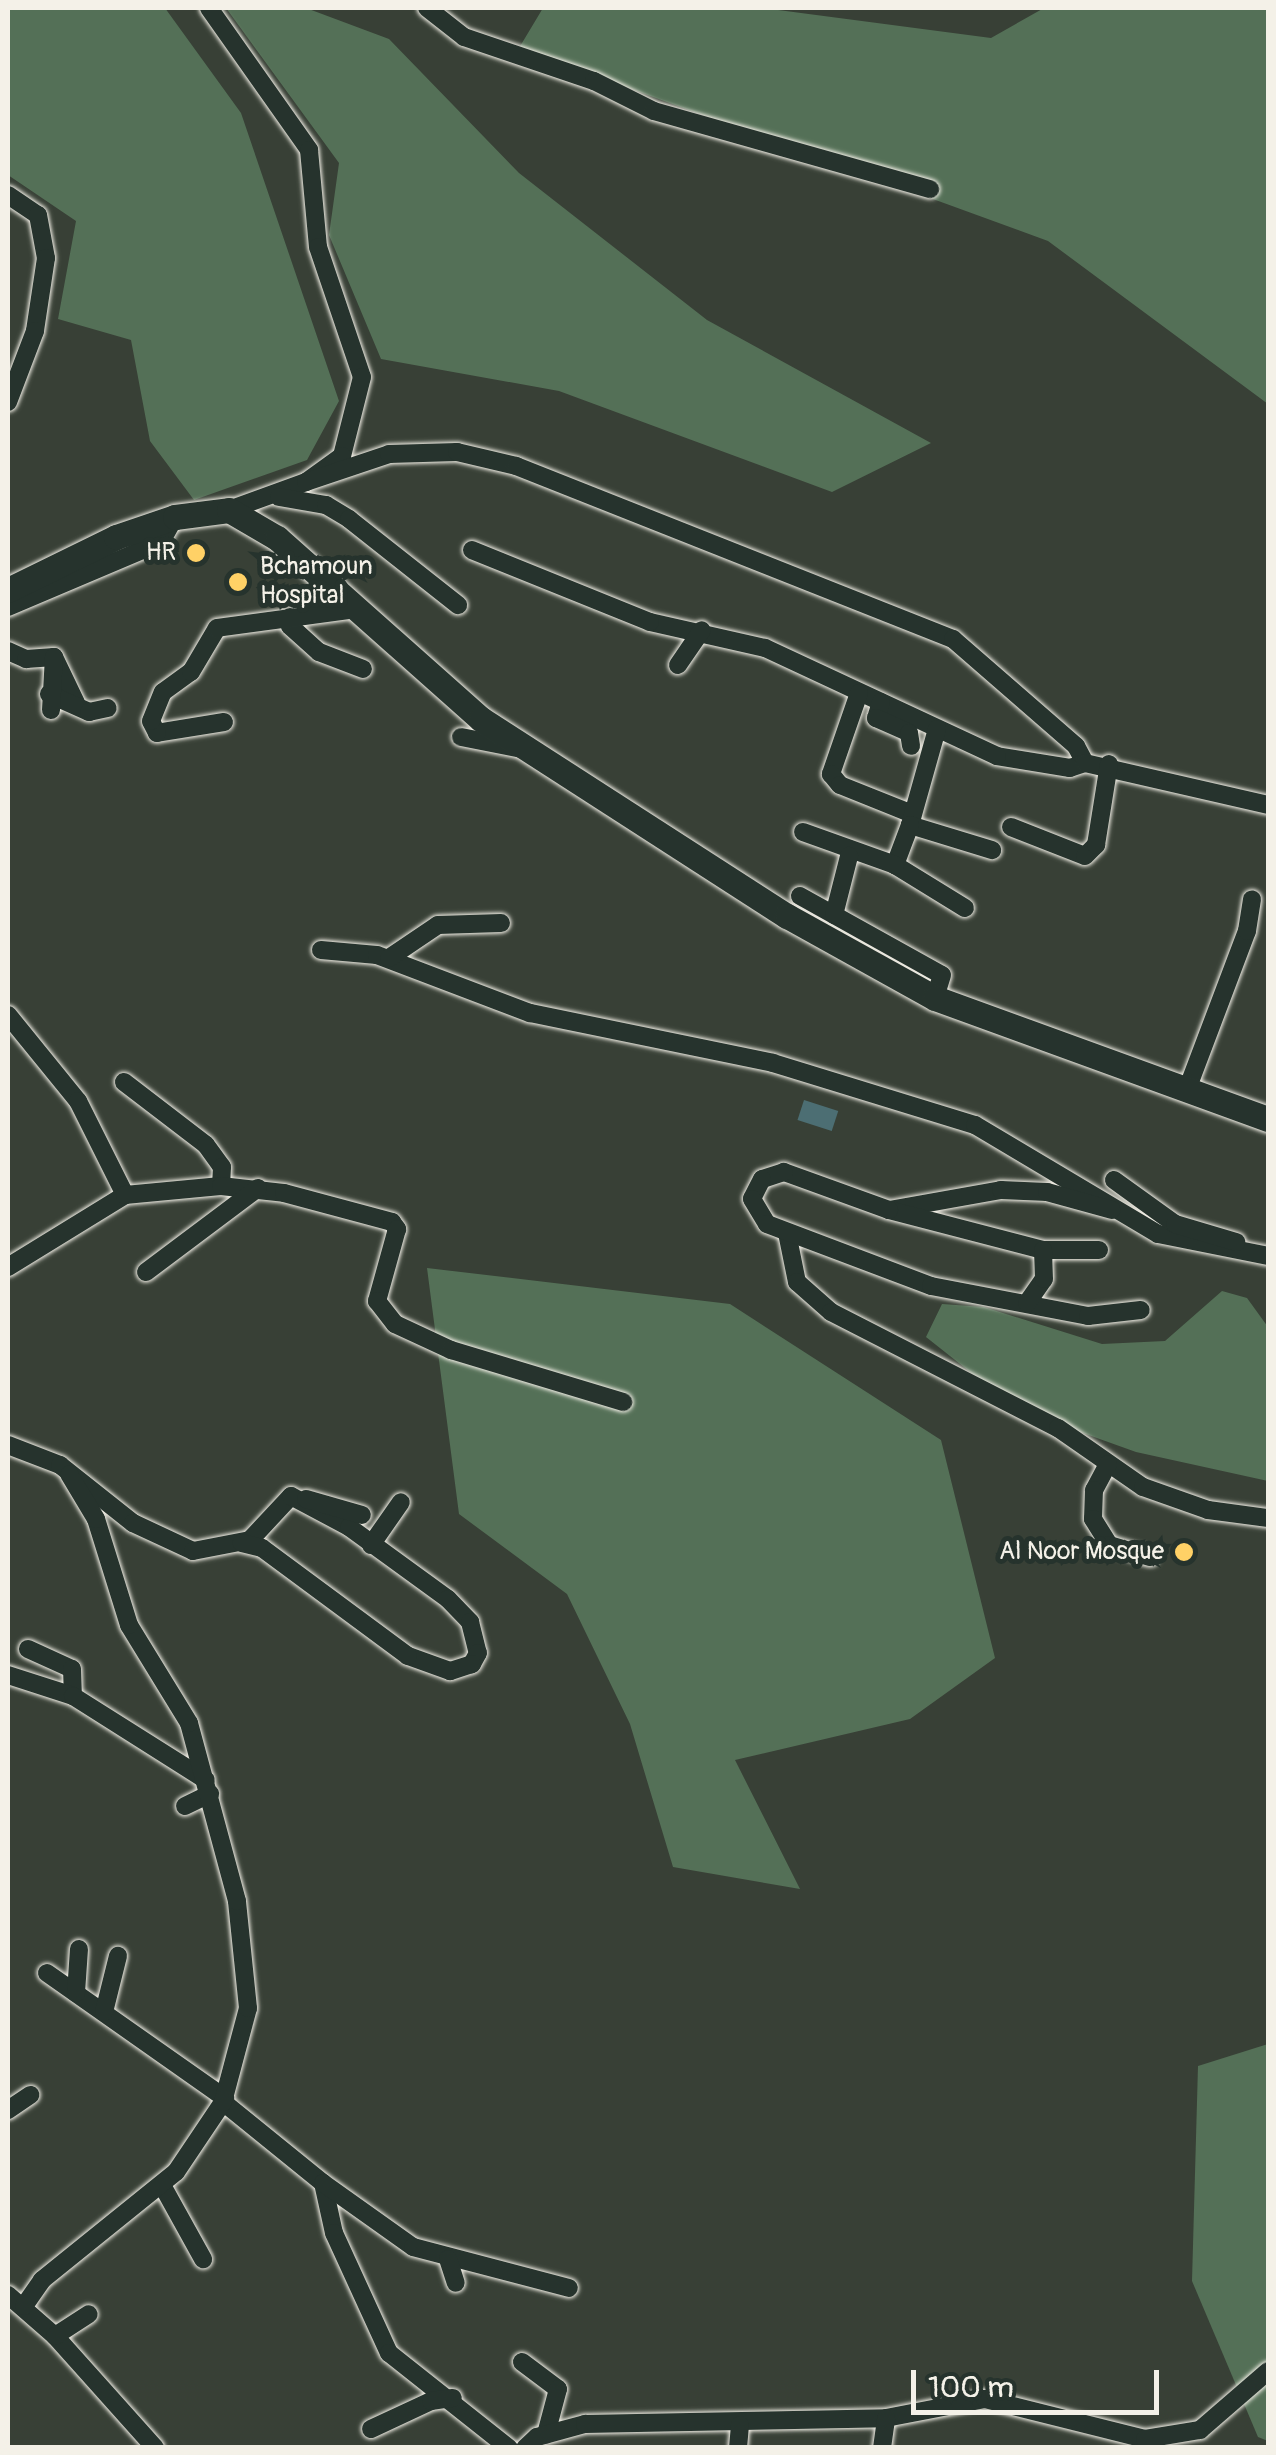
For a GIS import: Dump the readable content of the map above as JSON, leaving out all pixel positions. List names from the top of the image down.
{
  "places": ["HR", "Bchamoun Hospital", "Al Noor Mosque"],
  "scale_bar": "100 m"
}
